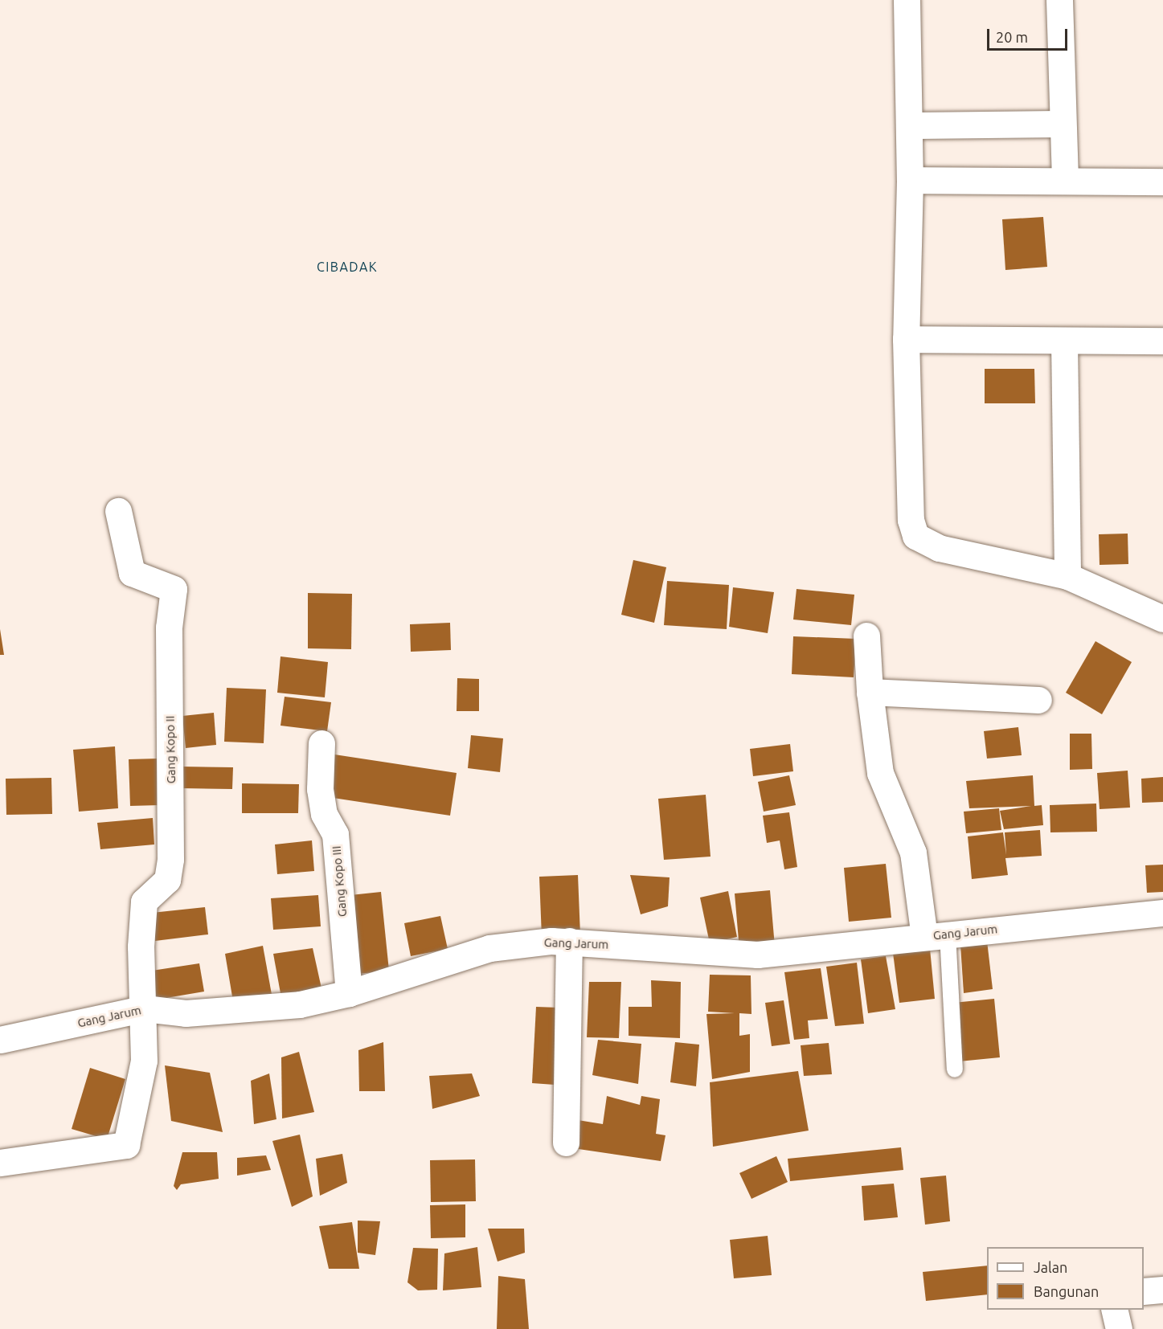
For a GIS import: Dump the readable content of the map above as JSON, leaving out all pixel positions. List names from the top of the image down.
{
  "streets": {
    "street": ["Gang Kopo II", "Gang Kopo III", "Gang Jarum"]
  },
  "crossings": [
    ["Gang Kopo II", "Gang Jarum"],
    ["Gang Kopo III", "Gang Jarum"]
  ],
  "districts": ["CIBADAK"],
  "legend": ["Jalan", "Bangunan"],
  "scale_bar": "20 m"
}
